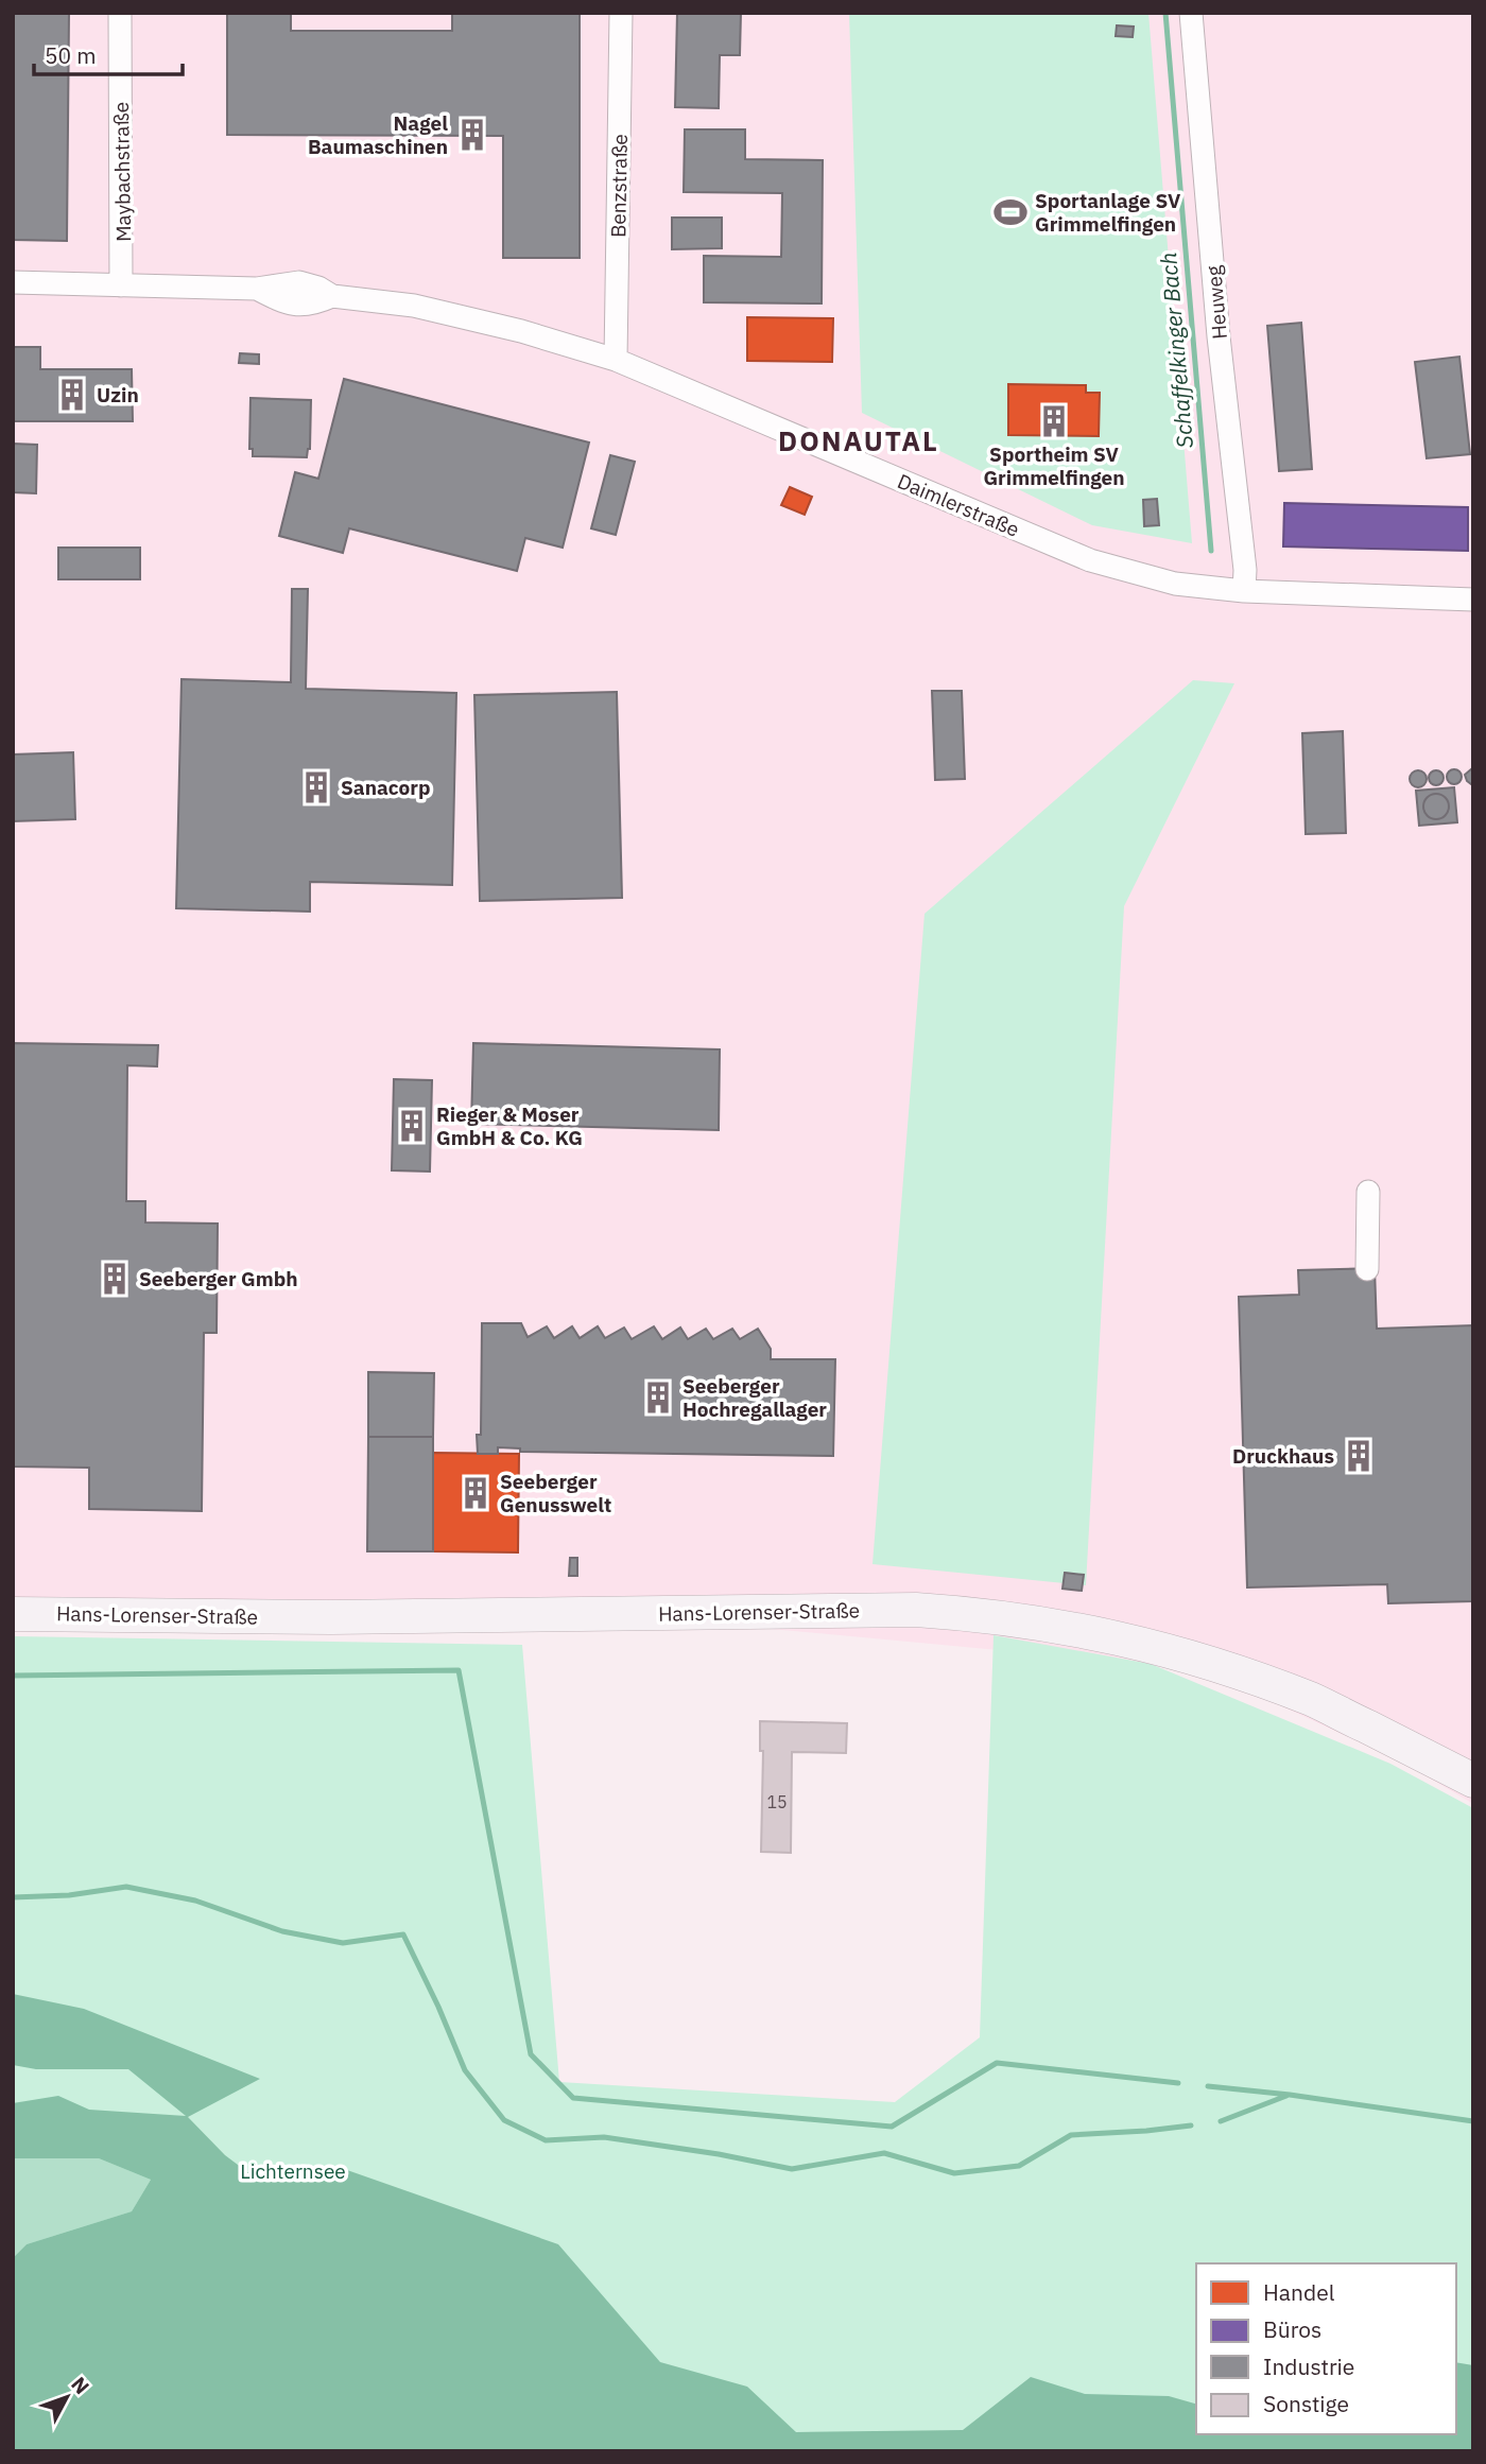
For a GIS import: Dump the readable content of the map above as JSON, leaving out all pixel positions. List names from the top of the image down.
{
  "streets": {
    "street": [
      "Maybachstraße",
      "Benzstraße",
      "Heuweg",
      "Daimlerstraße",
      "Hans-Lorenser-Straße"
    ]
  },
  "crossings": [
    ["Maybachstraße", "Daimlerstraße"],
    ["Benzstraße", "Daimlerstraße"],
    ["Heuweg", "Daimlerstraße"]
  ],
  "districts": ["DONAUTAL"],
  "water": ["Schaffelkinger Bach"],
  "parks": ["Lichternsee"],
  "places": {
    "building": [
      "Nagel Baumaschinen",
      "Uzin",
      "Sportheim SV Grimmelfingen",
      "Sanacorp",
      "Rieger & Moser GmbH & Co. KG",
      "Seeberger Gmbh",
      "Seeberger Hochregallager",
      "Druckhaus",
      "Seeberger Genusswelt"
    ],
    "sports": ["Sportanlage SV Grimmelfingen"]
  },
  "house_numbers": ["15"],
  "legend": [
    "Handel",
    "Büros",
    "Industrie",
    "Sonstige"
  ],
  "scale_bar": "50 m",
  "north": "top right"
}
